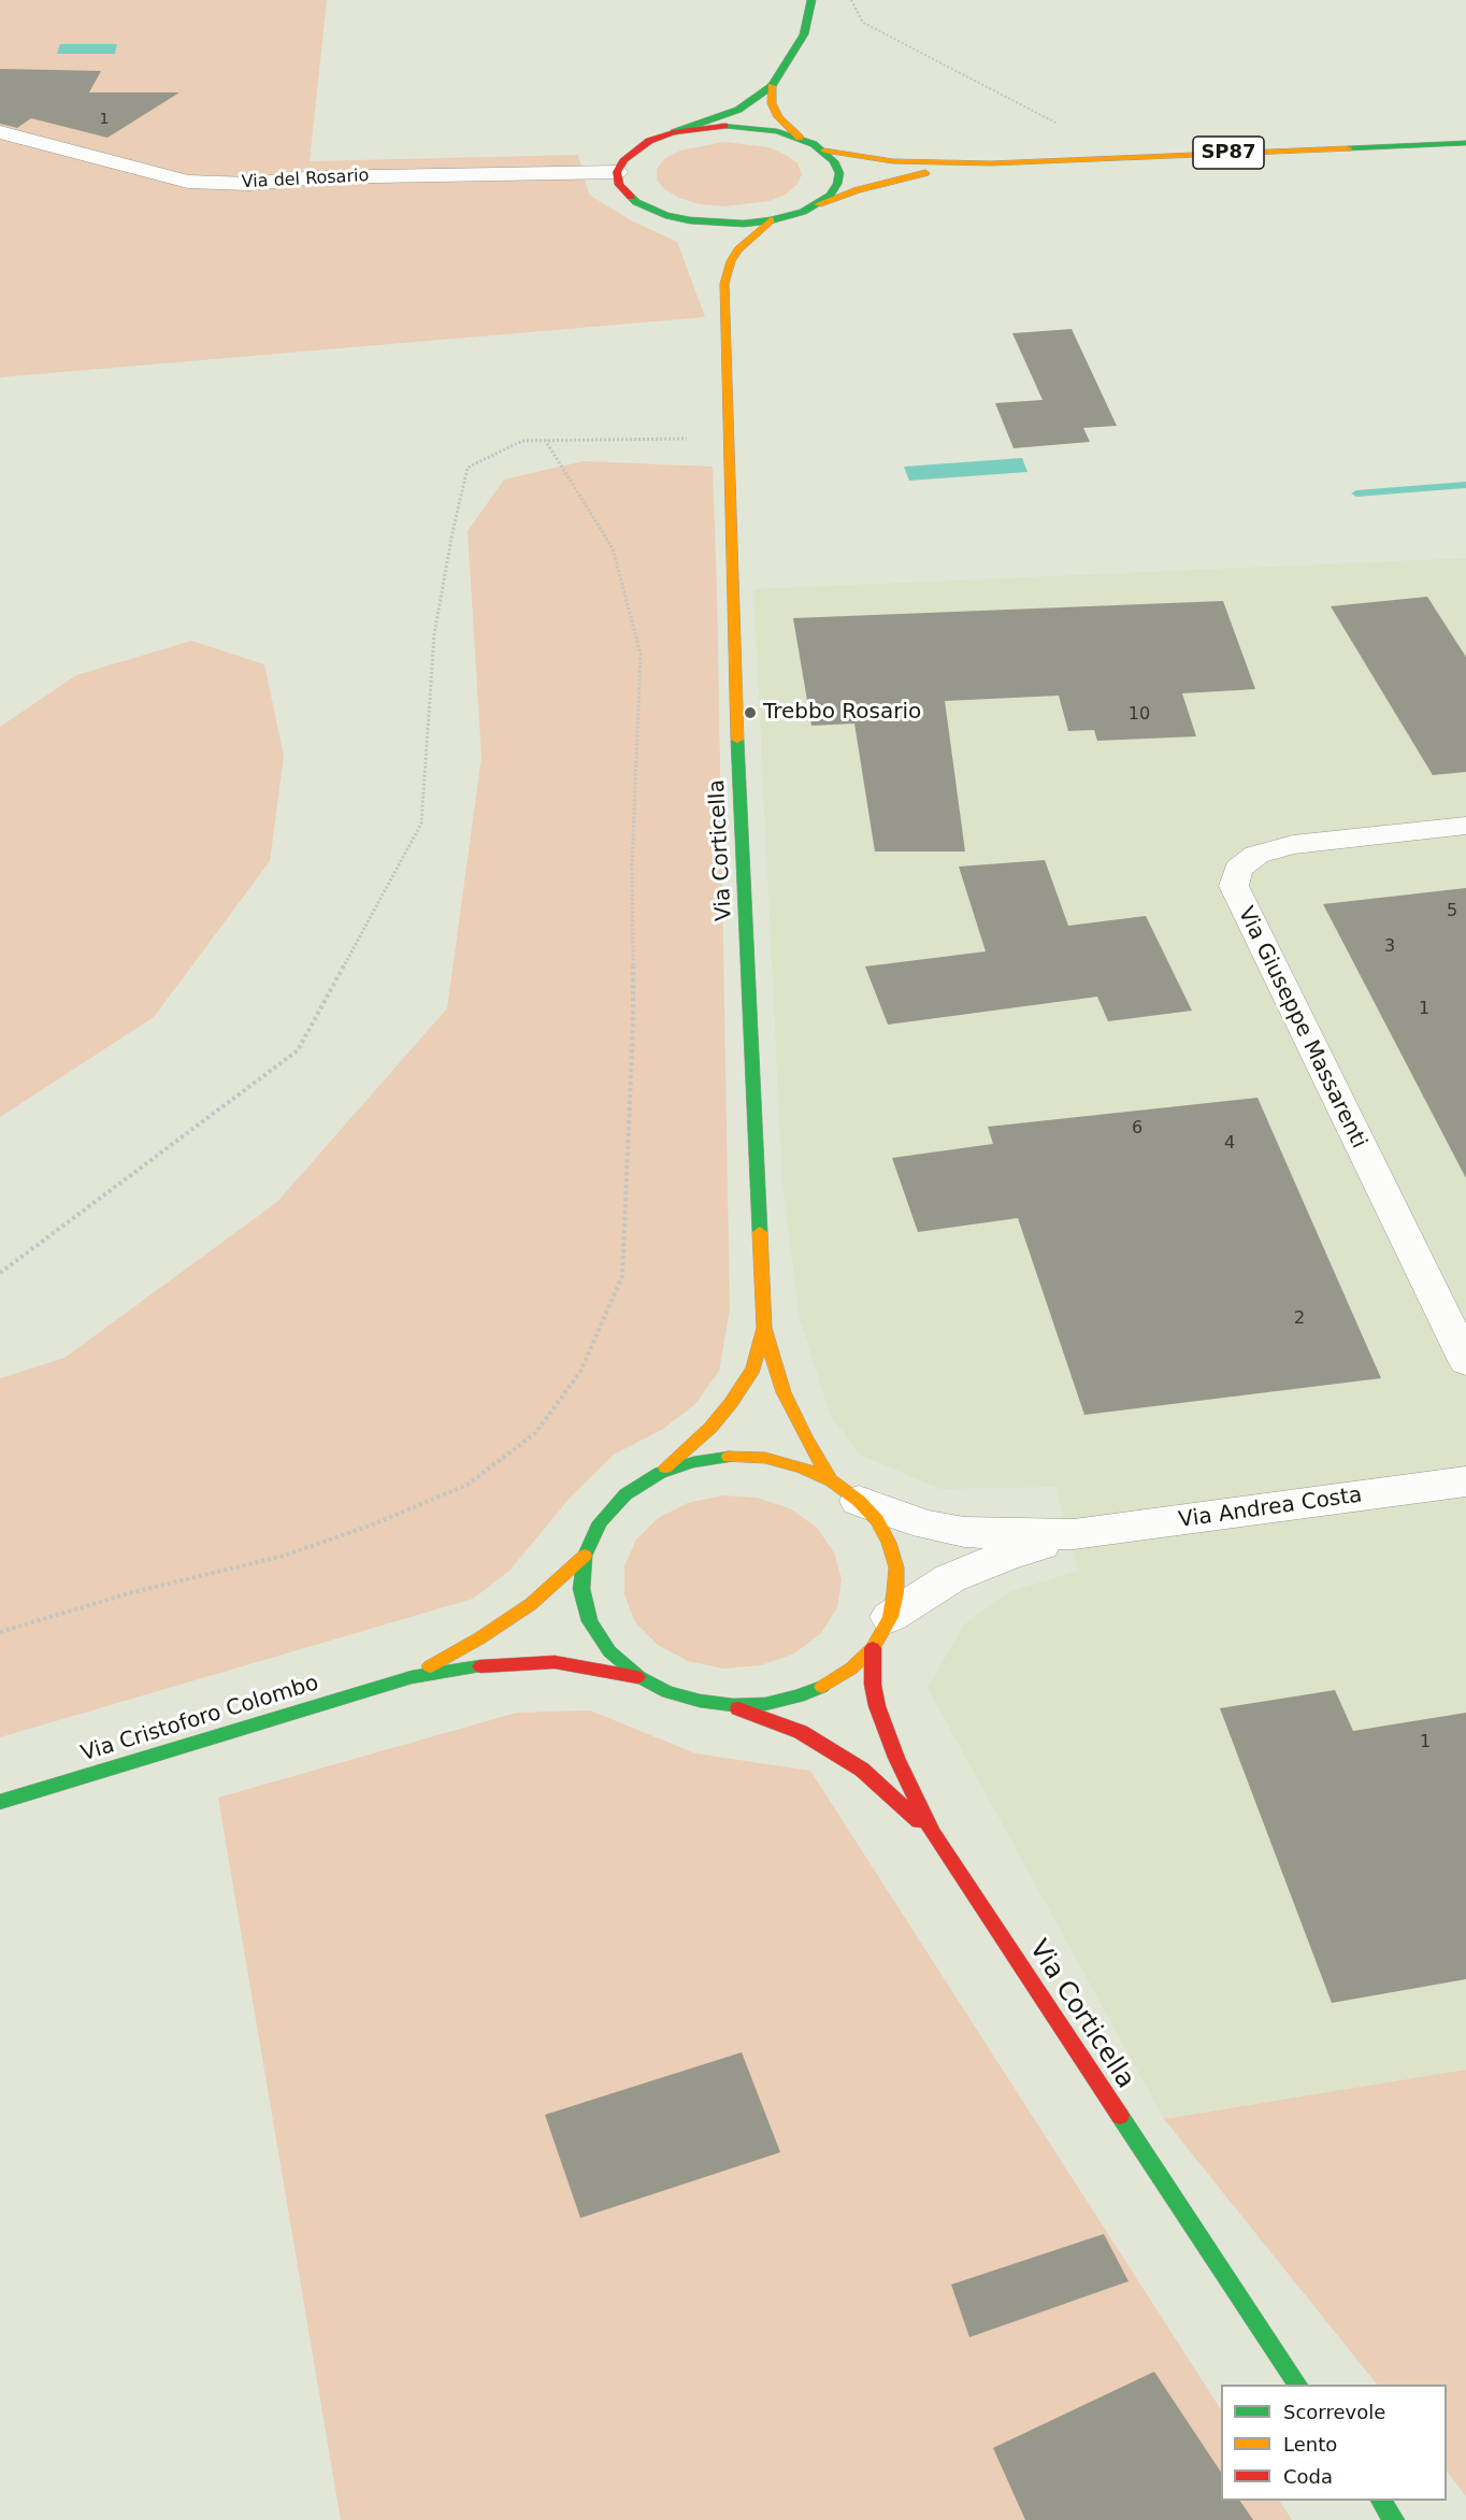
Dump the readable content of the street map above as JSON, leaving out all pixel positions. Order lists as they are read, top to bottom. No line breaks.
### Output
{"streets":{"main road":["SP87","Via Corticella","Via Cristoforo Colombo"],"street":["Via del Rosario","Via Giuseppe Massarenti","Via Andrea Costa"]},"crossings":[["Via Corticella","Via Andrea Costa"]],"places":["Trebbo Rosario"],"house_numbers":["1","10","5","3","1","6","4","2","1"],"legend":["Scorrevole","Lento","Coda"]}
